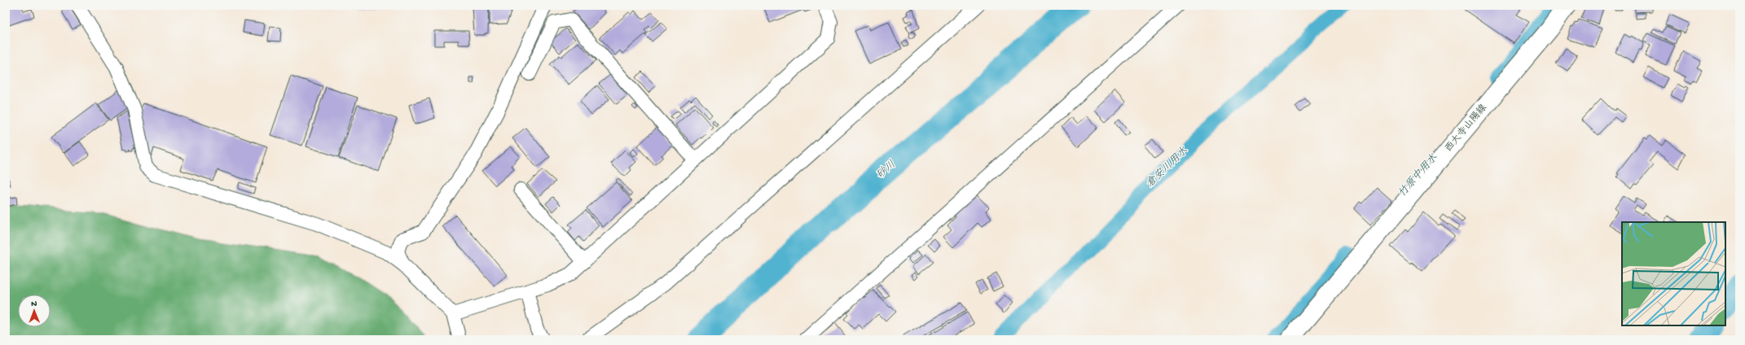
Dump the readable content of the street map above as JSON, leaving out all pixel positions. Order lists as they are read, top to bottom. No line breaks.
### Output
{"streets":{"main road":["西大寺山陽線"]},"water":["倉安川用水","砂川","竹原中用水"],"north":"top"}
